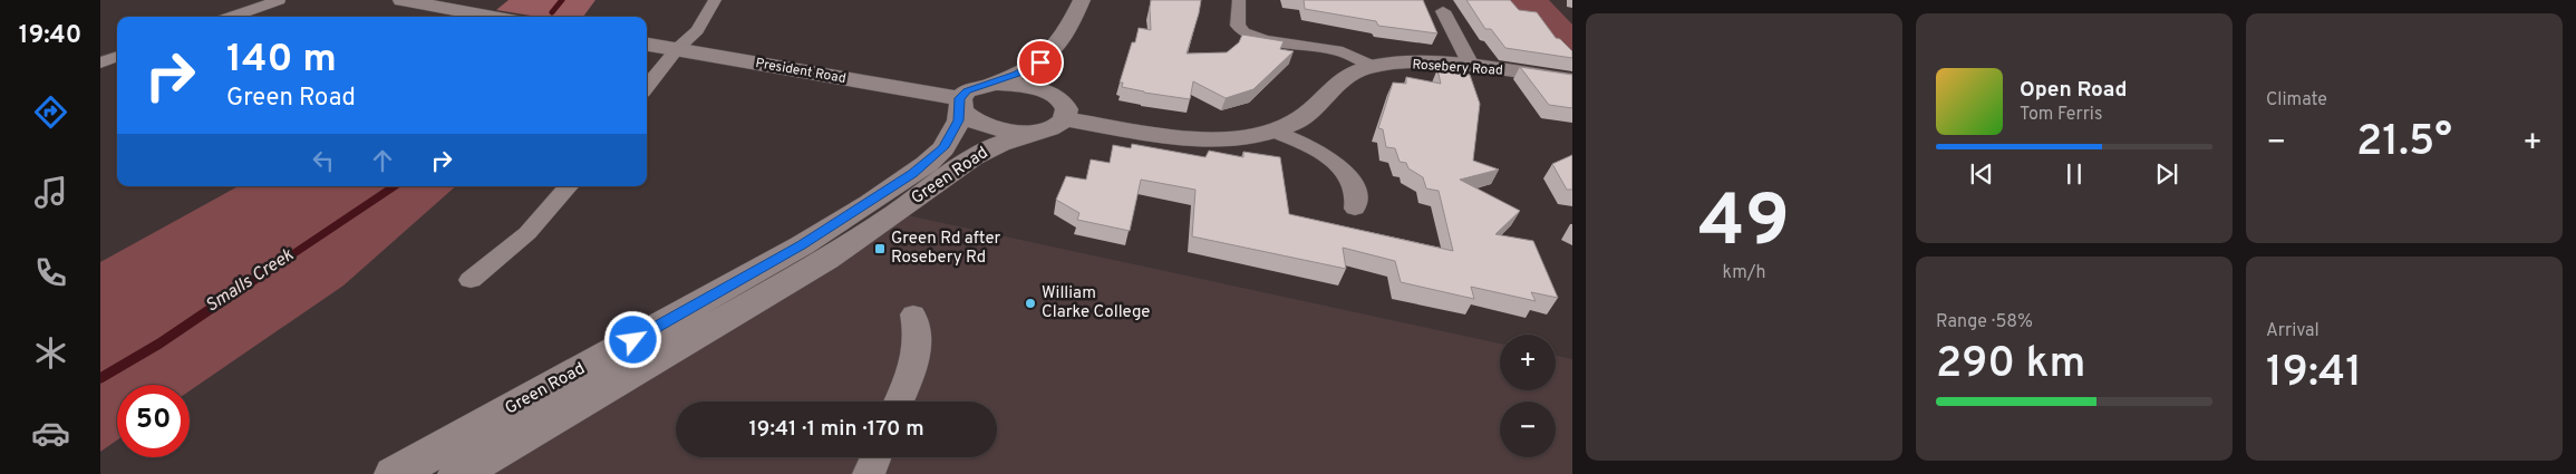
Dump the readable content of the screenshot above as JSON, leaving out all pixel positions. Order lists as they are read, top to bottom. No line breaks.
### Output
{"streets":{"main road":["Rosebery Road","President Road","Green Road"]},"crossings":[["Rosebery Road","Green Road"],["President Road","Green Road"]],"water":["Smalls Creek"],"places":{"transit":["Green Rd after Rosebery Rd"],"other":["William Clarke College"]},"page":{"tabs":"19:40","tile":[["49","km/h"],"Climate",["Range · 58%","290 km"],["Arrival","19:41"]],"turn":["140 m","Green Road"],"song":["Open Road","Tom Ferris"],"heat":["−","21.5°","+"],"map_buttons":["+","−"],"limit":"50","trip":"19:41 · 1 min · 170 m"}}
